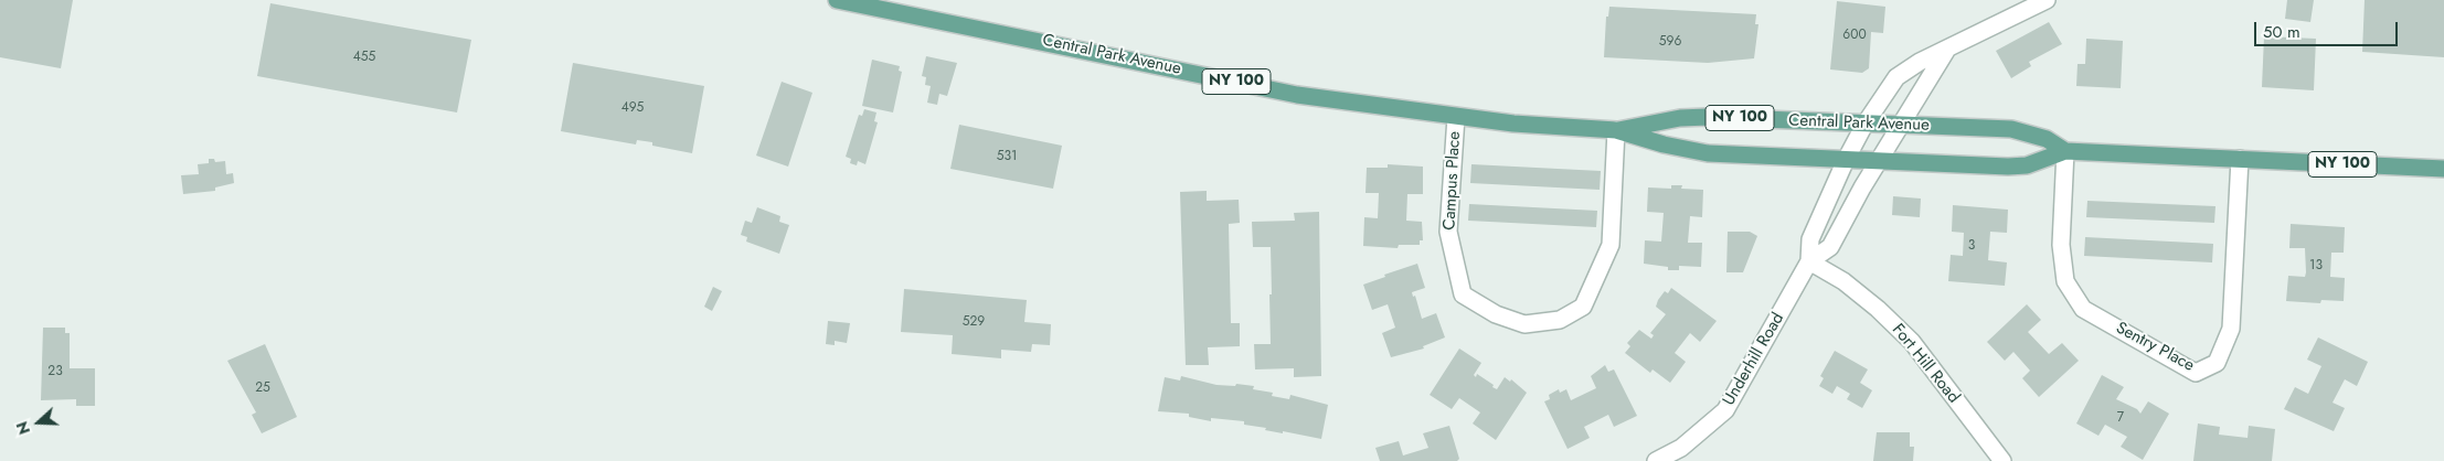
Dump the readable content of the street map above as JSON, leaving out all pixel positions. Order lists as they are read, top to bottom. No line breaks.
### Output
{"streets":{"main road":["Central Park Avenue","NY 100"],"street":["Campus Place","Sentry Place","Underhill Road","Fort Hill Road"]},"crossings":[["Central Park Avenue","Campus Place"],["Central Park Avenue","Sentry Place"],["Central Park Avenue","Underhill Road"],["Underhill Road","Fort Hill Road"]],"house_numbers":["600","596","455","495","531","3","13","529","23","25","7"],"scale_bar":"50 m","north":"left"}
